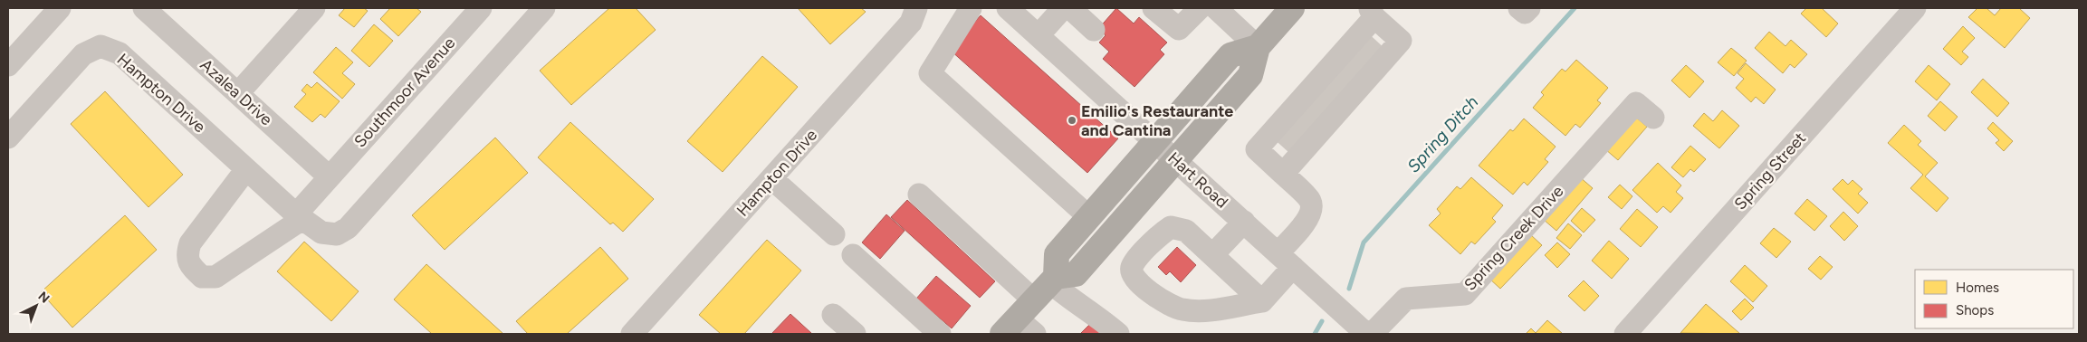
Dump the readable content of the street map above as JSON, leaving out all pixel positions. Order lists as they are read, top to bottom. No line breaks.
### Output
{"streets":{"street":["Azalea Drive","Southmoor Avenue","Hampton Drive","Spring Street","Hart Road","Spring Creek Drive"]},"crossings":[["Azalea Drive","Southmoor Avenue"]],"water":["Spring Ditch"],"places":["Emilio's Restaurante and Cantina"],"legend":["Homes","Shops"],"north":"top right"}
